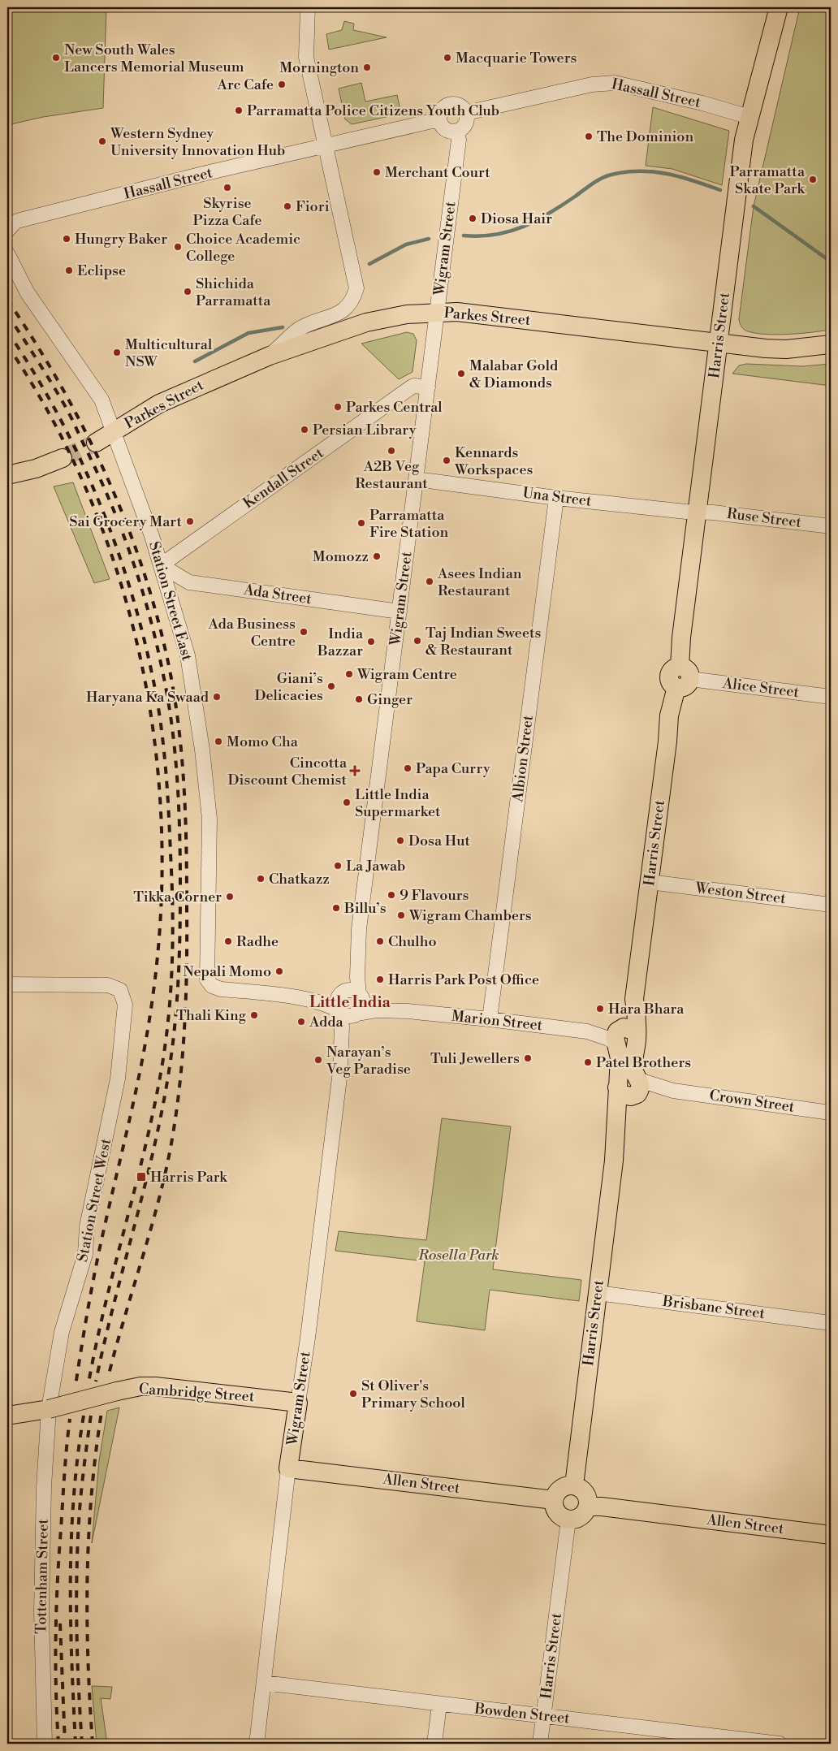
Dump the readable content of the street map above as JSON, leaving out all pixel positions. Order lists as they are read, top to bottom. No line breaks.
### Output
{"streets":{"main road":["Wigram Street","Parkes Street","Harris Street","Cambridge Street","Allen Street"],"street":["Hassall Street","Kendall Street","Una Street","Ruse Street","Ada Street","Station Street East","Alice Street","Albion Street","Weston Street","Marion Street","Crown Street","Station Street West","Brisbane Street","Tottenham Street","Bowden Street"]},"crossings":[["Hassall Street","Wigram Street"],["Hassall Street","Harris Street"],["Wigram Street","Parkes Street"],["Wigram Street","Kendall Street"],["Wigram Street","Una Street"],["Wigram Street","Ada Street"],["Wigram Street","Station Street East"],["Wigram Street","Marion Street"],["Wigram Street","Cambridge Street"],["Wigram Street","Allen Street"],["Wigram Street","Bowden Street"],["Parkes Street","Harris Street"],["Parkes Street","Station Street East"],["Harris Street","Una Street"],["Harris Street","Ruse Street"],["Harris Street","Alice Street"],["Harris Street","Weston Street"],["Harris Street","Marion Street"],["Harris Street","Crown Street"],["Harris Street","Brisbane Street"],["Harris Street","Allen Street"],["Harris Street","Bowden Street"],["Kendall Street","Ada Street"],["Kendall Street","Station Street East"],["Una Street","Ruse Street"],["Una Street","Albion Street"],["Ada Street","Station Street East"],["Station Street East","Marion Street"],["Albion Street","Marion Street"],["Station Street West","Cambridge Street"],["Station Street West","Tottenham Street"],["Cambridge Street","Tottenham Street"]],"districts":["Little India"],"parks":["Rosella Park"],"places":{"other":["New South Wales Lancers Memorial Museum","Macquarie Towers","Mornington","Arc Cafe","Parramatta Police Citizens Youth Club","The Dominion","Western Sydney University Innovation Hub","Merchant Court","Parramatta Skate Park","Skyrise Pizza Cafe","Fiori","Diosa Hair","Hungry Baker","Choice Academic College","Eclipse","Shichida Parramatta","Multicultural NSW","Malabar Gold & Diamonds","Parkes Central","Persian Library","A2B Veg Restaurant","Kennards Workspaces","Sai Grocery Mart","Parramatta Fire Station","Momozz","Asees Indian Restaurant","Ada Business Centre","Taj Indian Sweets & Restaurant","India Bazzar","Wigram Centre","Giani’s Delicacies","Haryana Ka Swaad","Ginger","Momo Cha","Papa Curry","Little India Supermarket","Dosa Hut","La Jawab","Chatkazz","9 Flavours","Tikka Corner","Billu’s","Wigram Chambers","Radhe","Chulho","Nepali Momo","Harris Park Post Office","Hara Bhara","Thali King","Adda","Tuli Jewellers","Narayan’s Veg Paradise","Patel Brothers","St Oliver's Primary School"],"health":["Cincotta Discount Chemist"],"transit":["Harris Park"]}}
